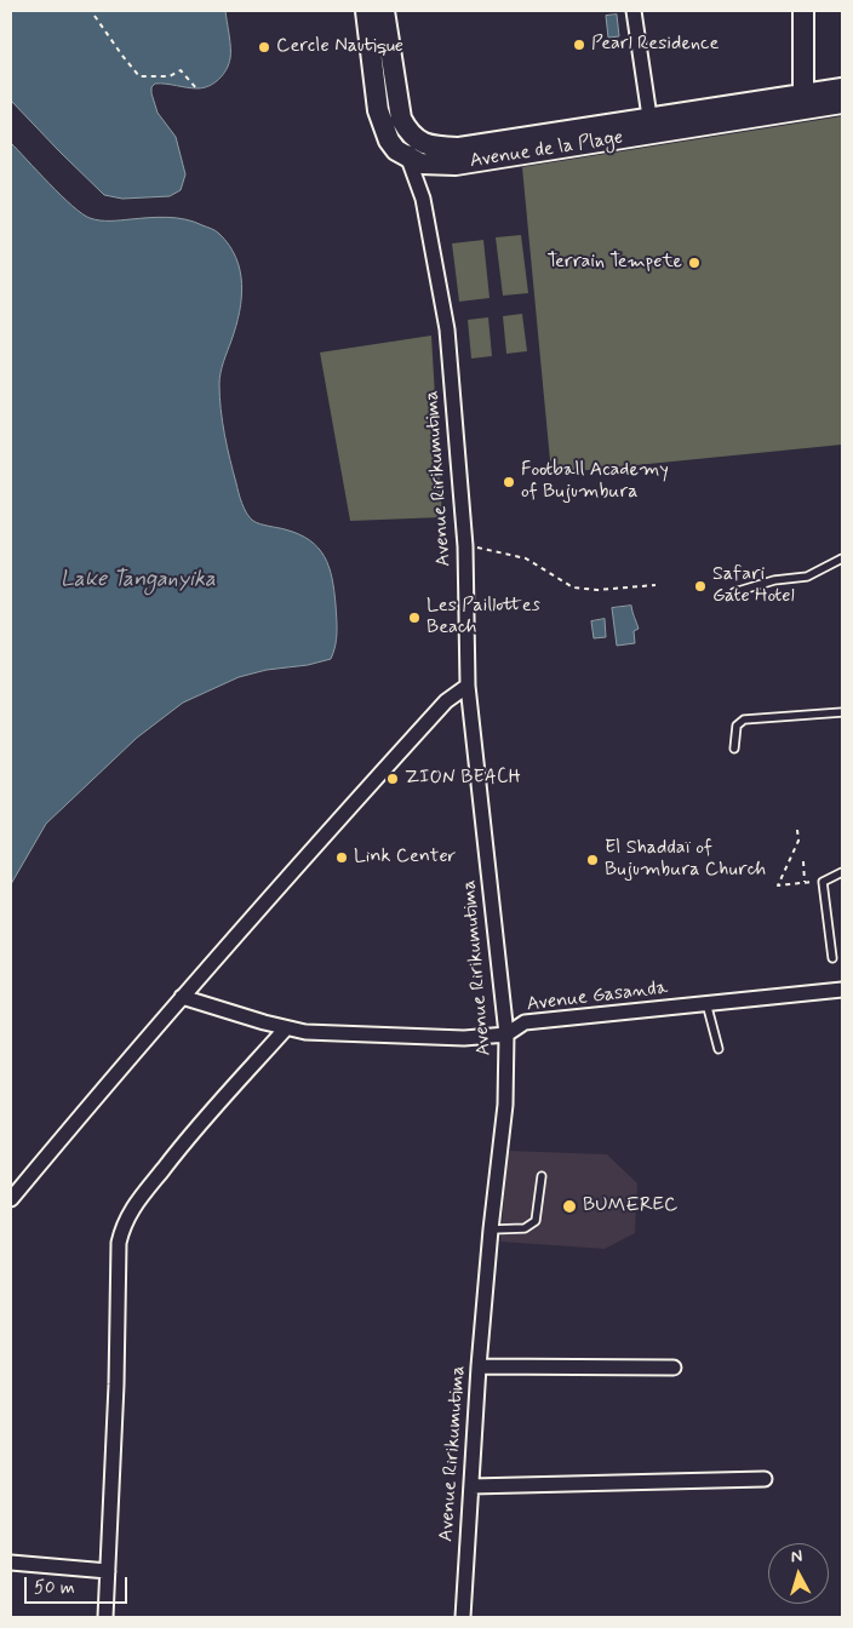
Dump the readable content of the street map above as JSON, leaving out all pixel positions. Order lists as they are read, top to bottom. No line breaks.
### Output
{"streets":{"main road":["Avenue de la Plage"],"street":["Avenue Ririkumutima","Avenue Gasanda"]},"crossings":[["Avenue de la Plage","Avenue Ririkumutima"],["Avenue Ririkumutima","Avenue Gasanda"]],"water":["Lake Tanganyika"],"places":["Pearl Residence","Cercle Nautique","Terrain Tempete","Football Academy of Bujumbura","Safari Gate Hotel","Les Paillottes Beach","ZION BEACH","Link Center","El Shaddaï of Bujumbura Church","BUMEREC"],"scale_bar":"50 m","north":"top"}
